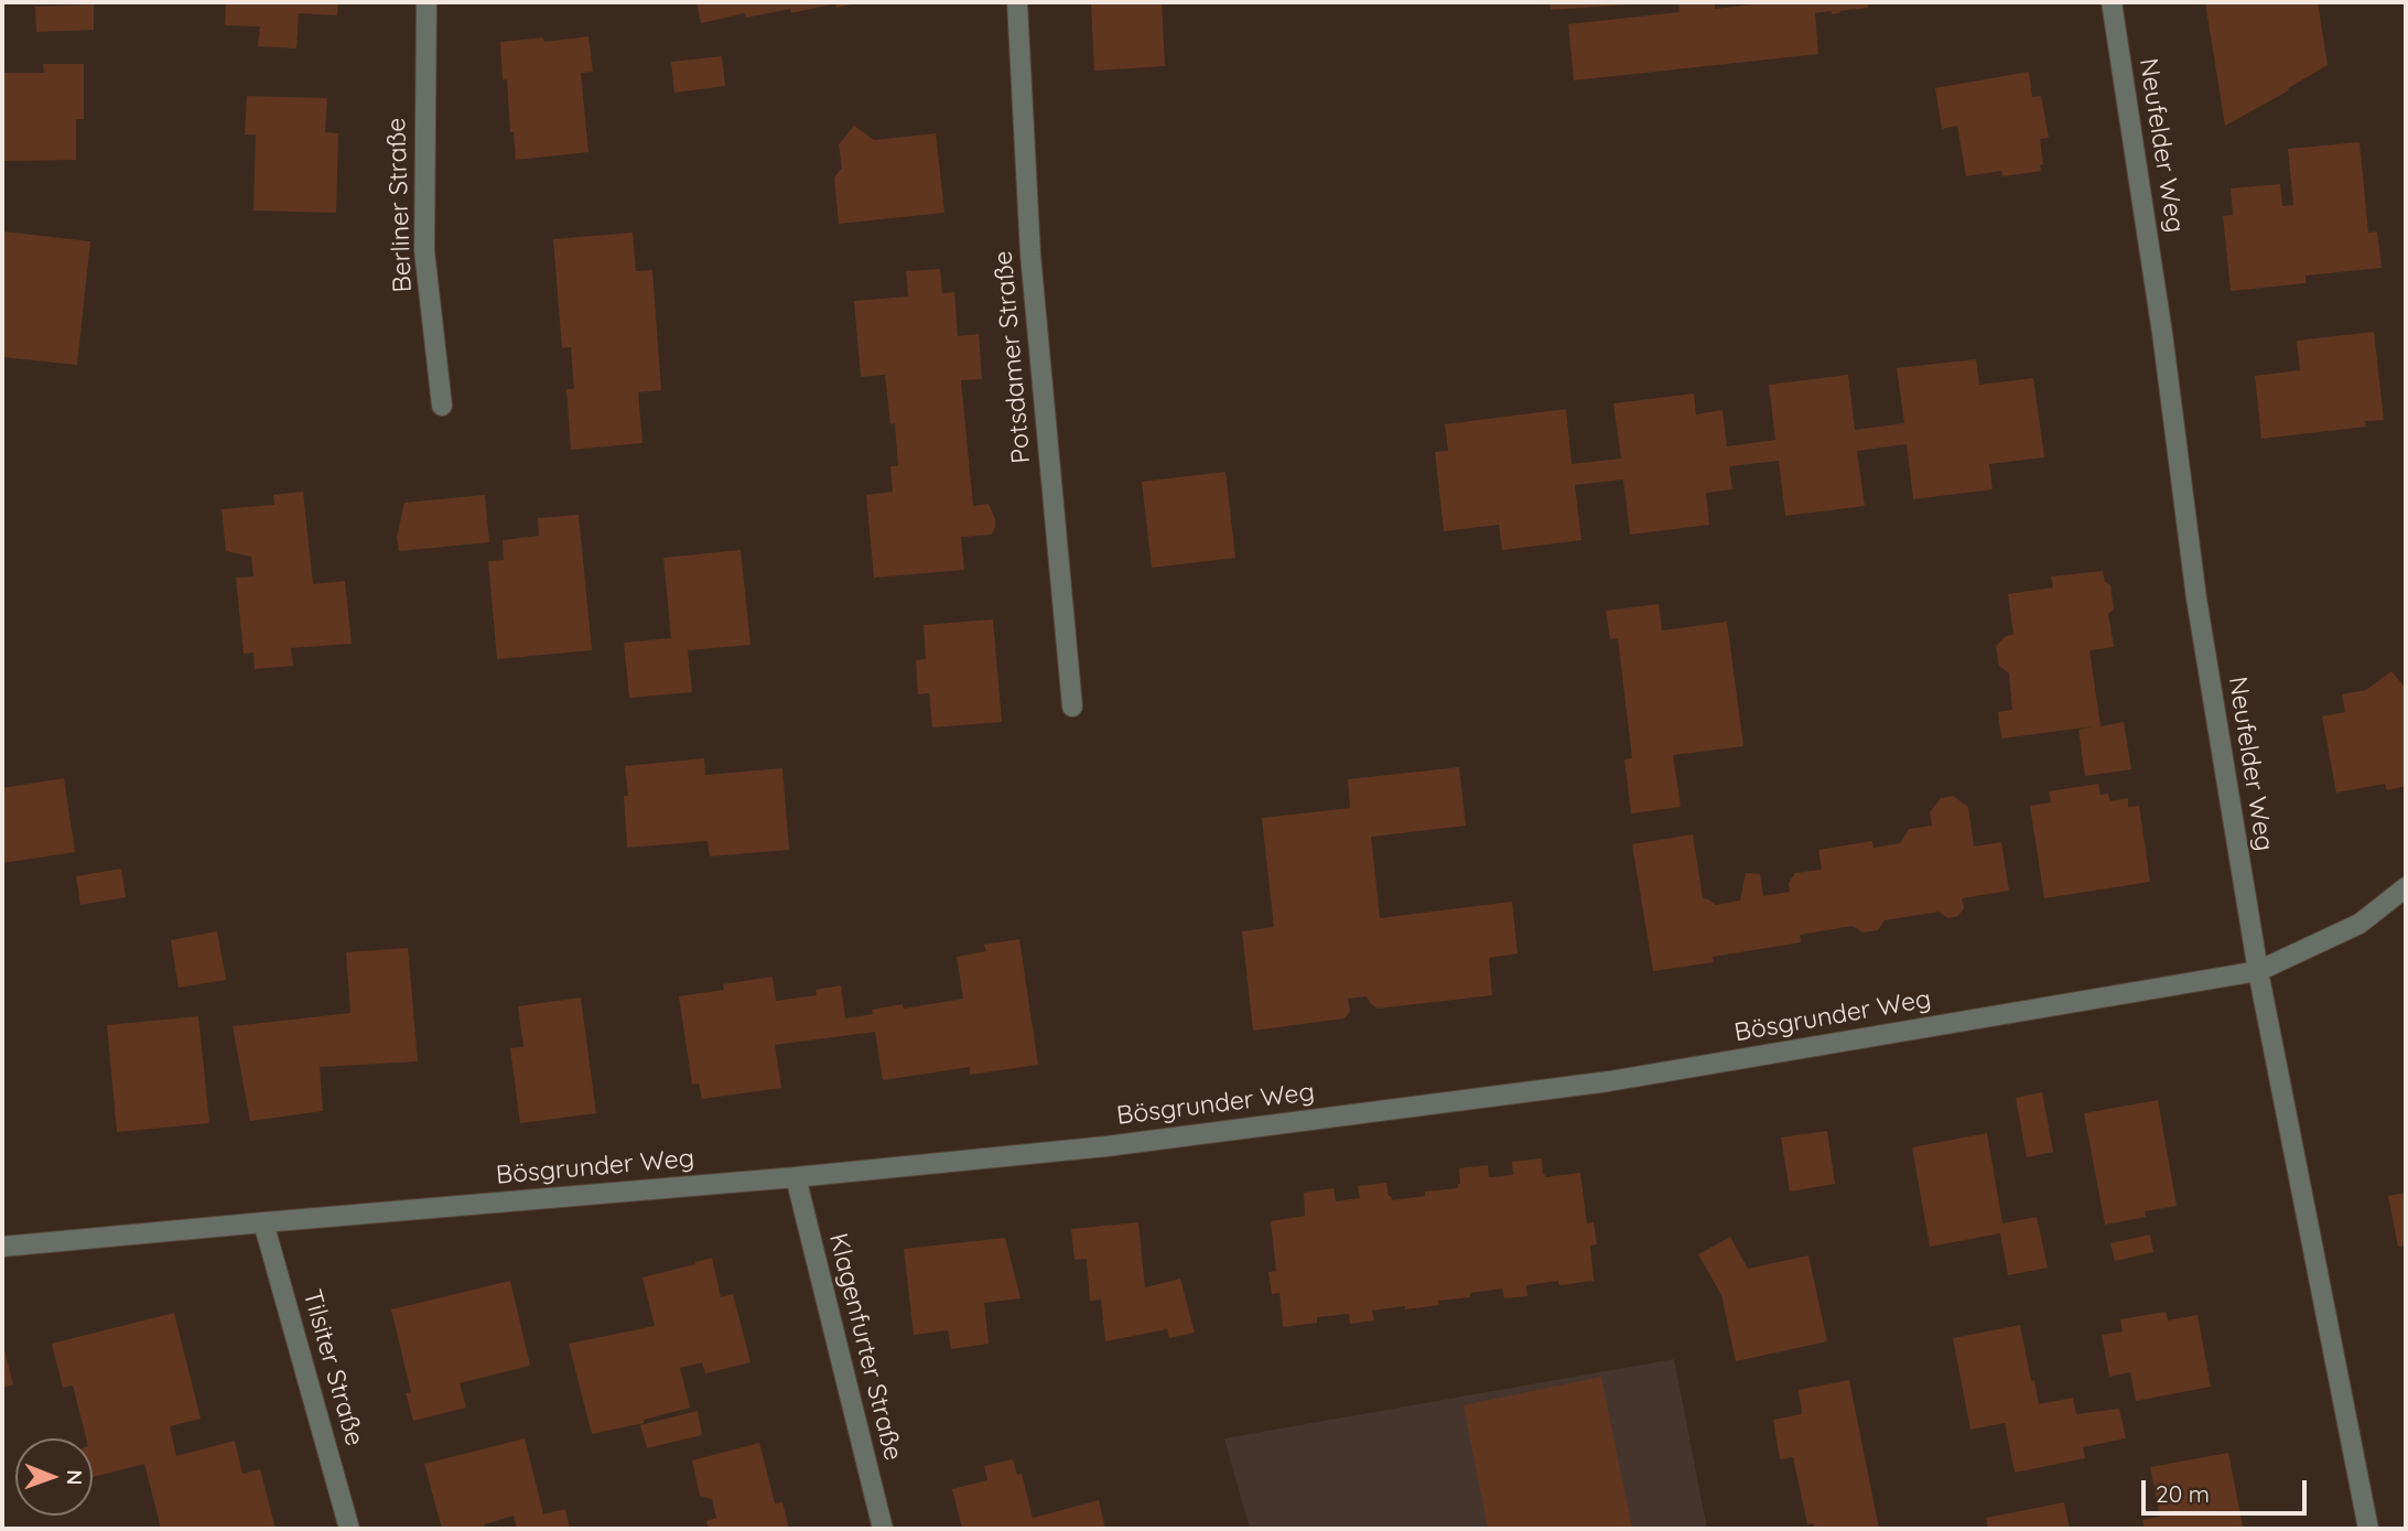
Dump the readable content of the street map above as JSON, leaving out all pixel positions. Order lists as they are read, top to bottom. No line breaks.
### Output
{"streets":{"street":["Neufelder Weg","Berliner Straße","Potsdamer Straße","Bösgrunder Weg","Klagenfurter Straße","Tilsiter Straße"]},"crossings":[["Neufelder Weg","Bösgrunder Weg"],["Bösgrunder Weg","Klagenfurter Straße"],["Bösgrunder Weg","Tilsiter Straße"]],"scale_bar":"20 m","north":"right"}
